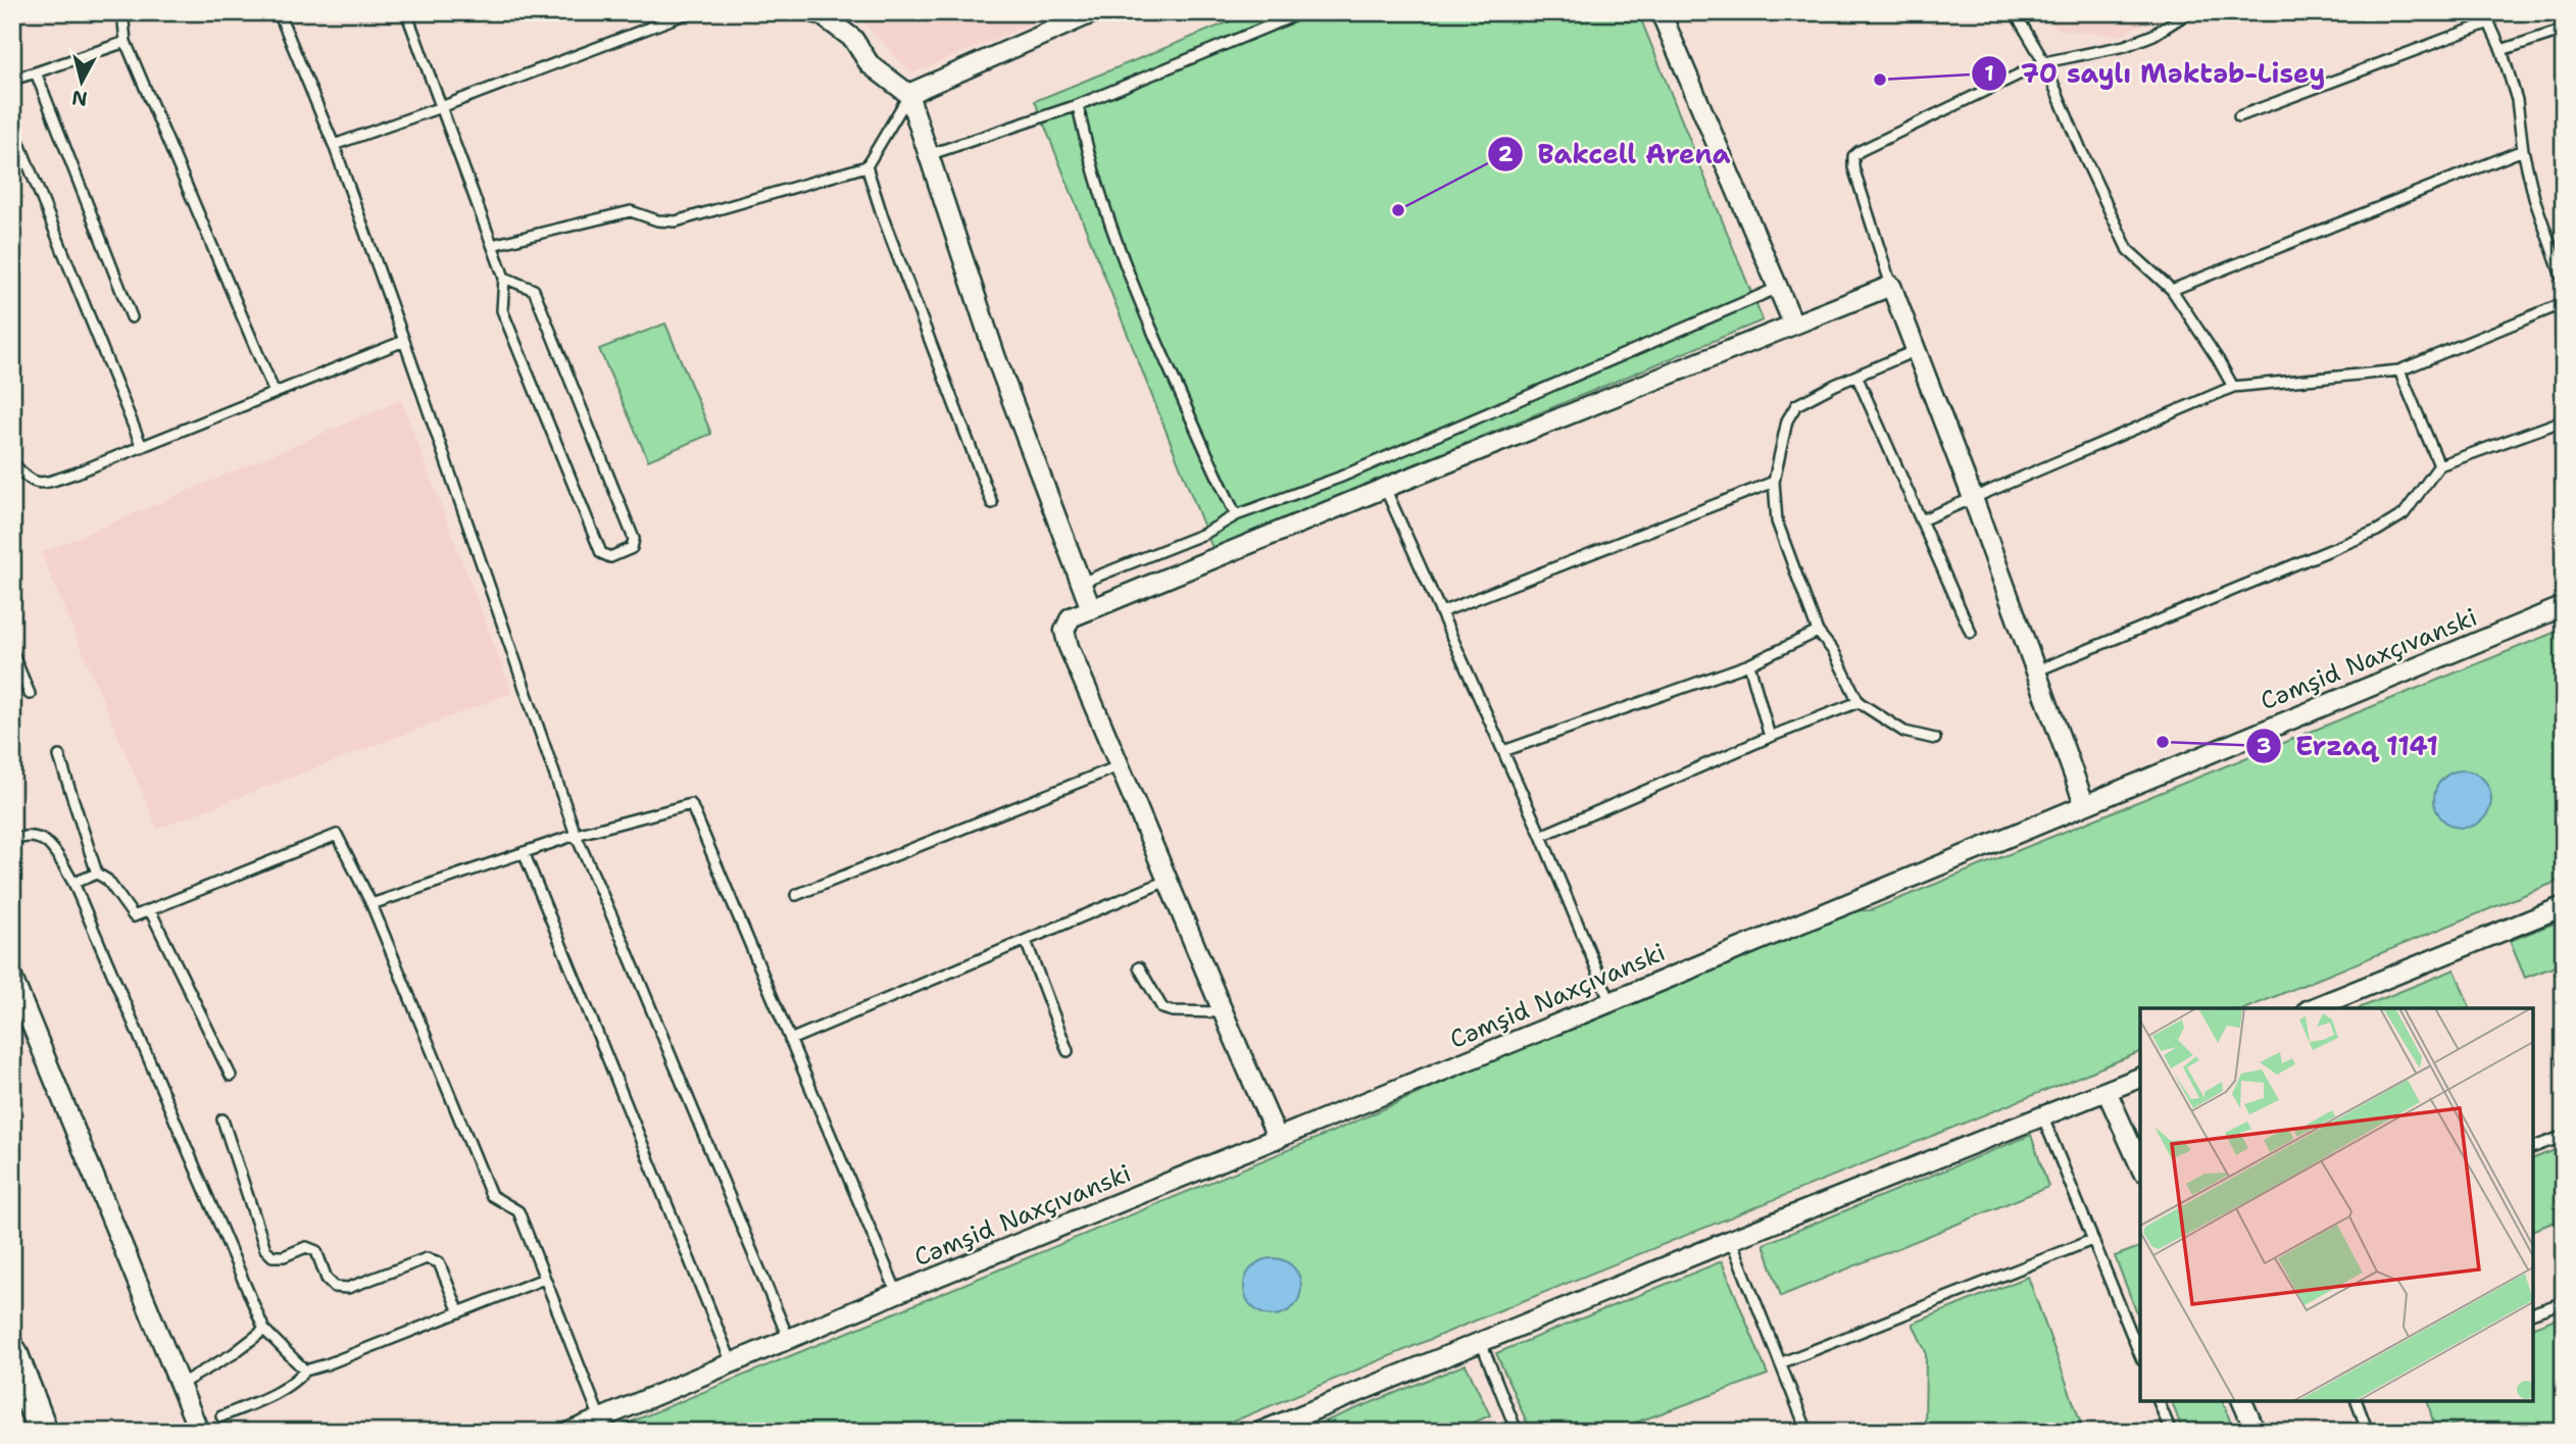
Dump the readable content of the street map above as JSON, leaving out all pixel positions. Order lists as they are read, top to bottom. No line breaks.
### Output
{"streets":{"street":["Cəmşid Naxçıvanski"]},"places":["70 saylı Məktəb-Lisey","Bakcell Arena","Erzaq 1141"],"north":"bottom"}
